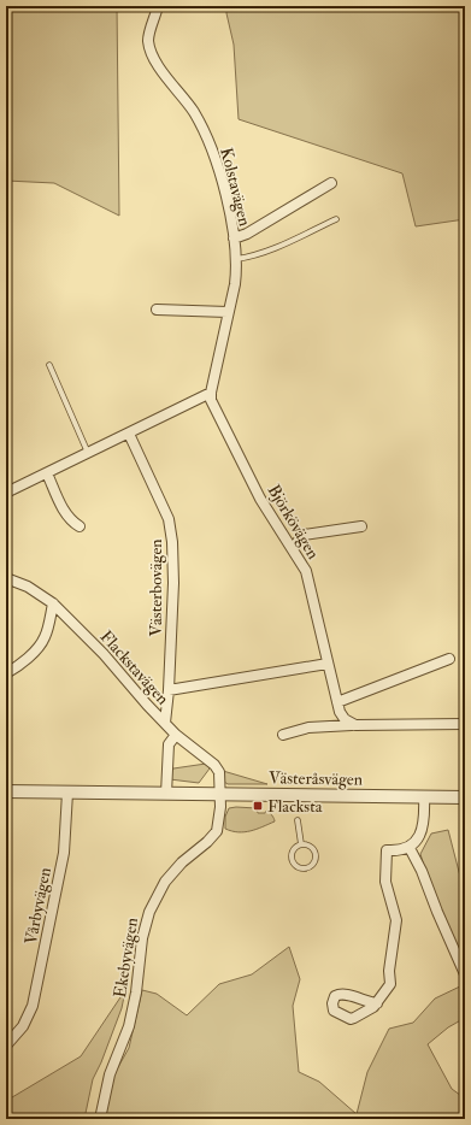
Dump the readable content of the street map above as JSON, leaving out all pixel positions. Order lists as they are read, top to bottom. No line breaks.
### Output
{"streets":{"street":["Kolstavägen","Björkövägen","Västerbovägen","Flackstavägen","Västeråsvägen","Vårbyvägen","Ekebyvägen"]},"crossings":[["Kolstavägen","Björkövägen"],["Västerbovägen","Flackstavägen"],["Flackstavägen","Västeråsvägen"],["Flackstavägen","Ekebyvägen"],["Västeråsvägen","Vårbyvägen"],["Västeråsvägen","Ekebyvägen"]],"places":{"transit":["Flacksta"]}}
